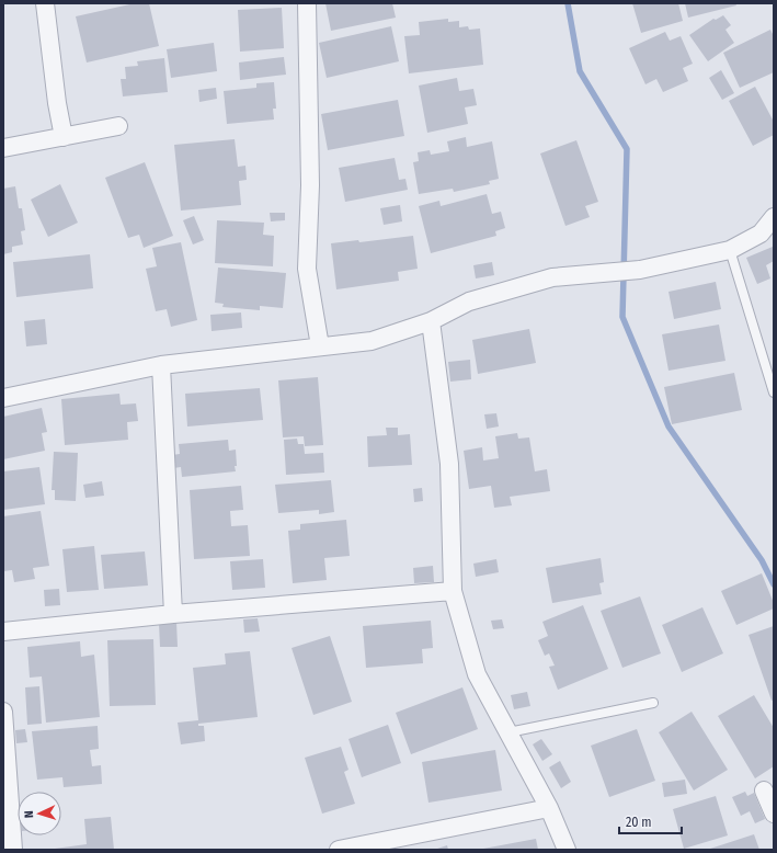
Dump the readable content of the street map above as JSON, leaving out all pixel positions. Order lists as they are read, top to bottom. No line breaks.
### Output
{"scale_bar":"20 m","north":"left"}
